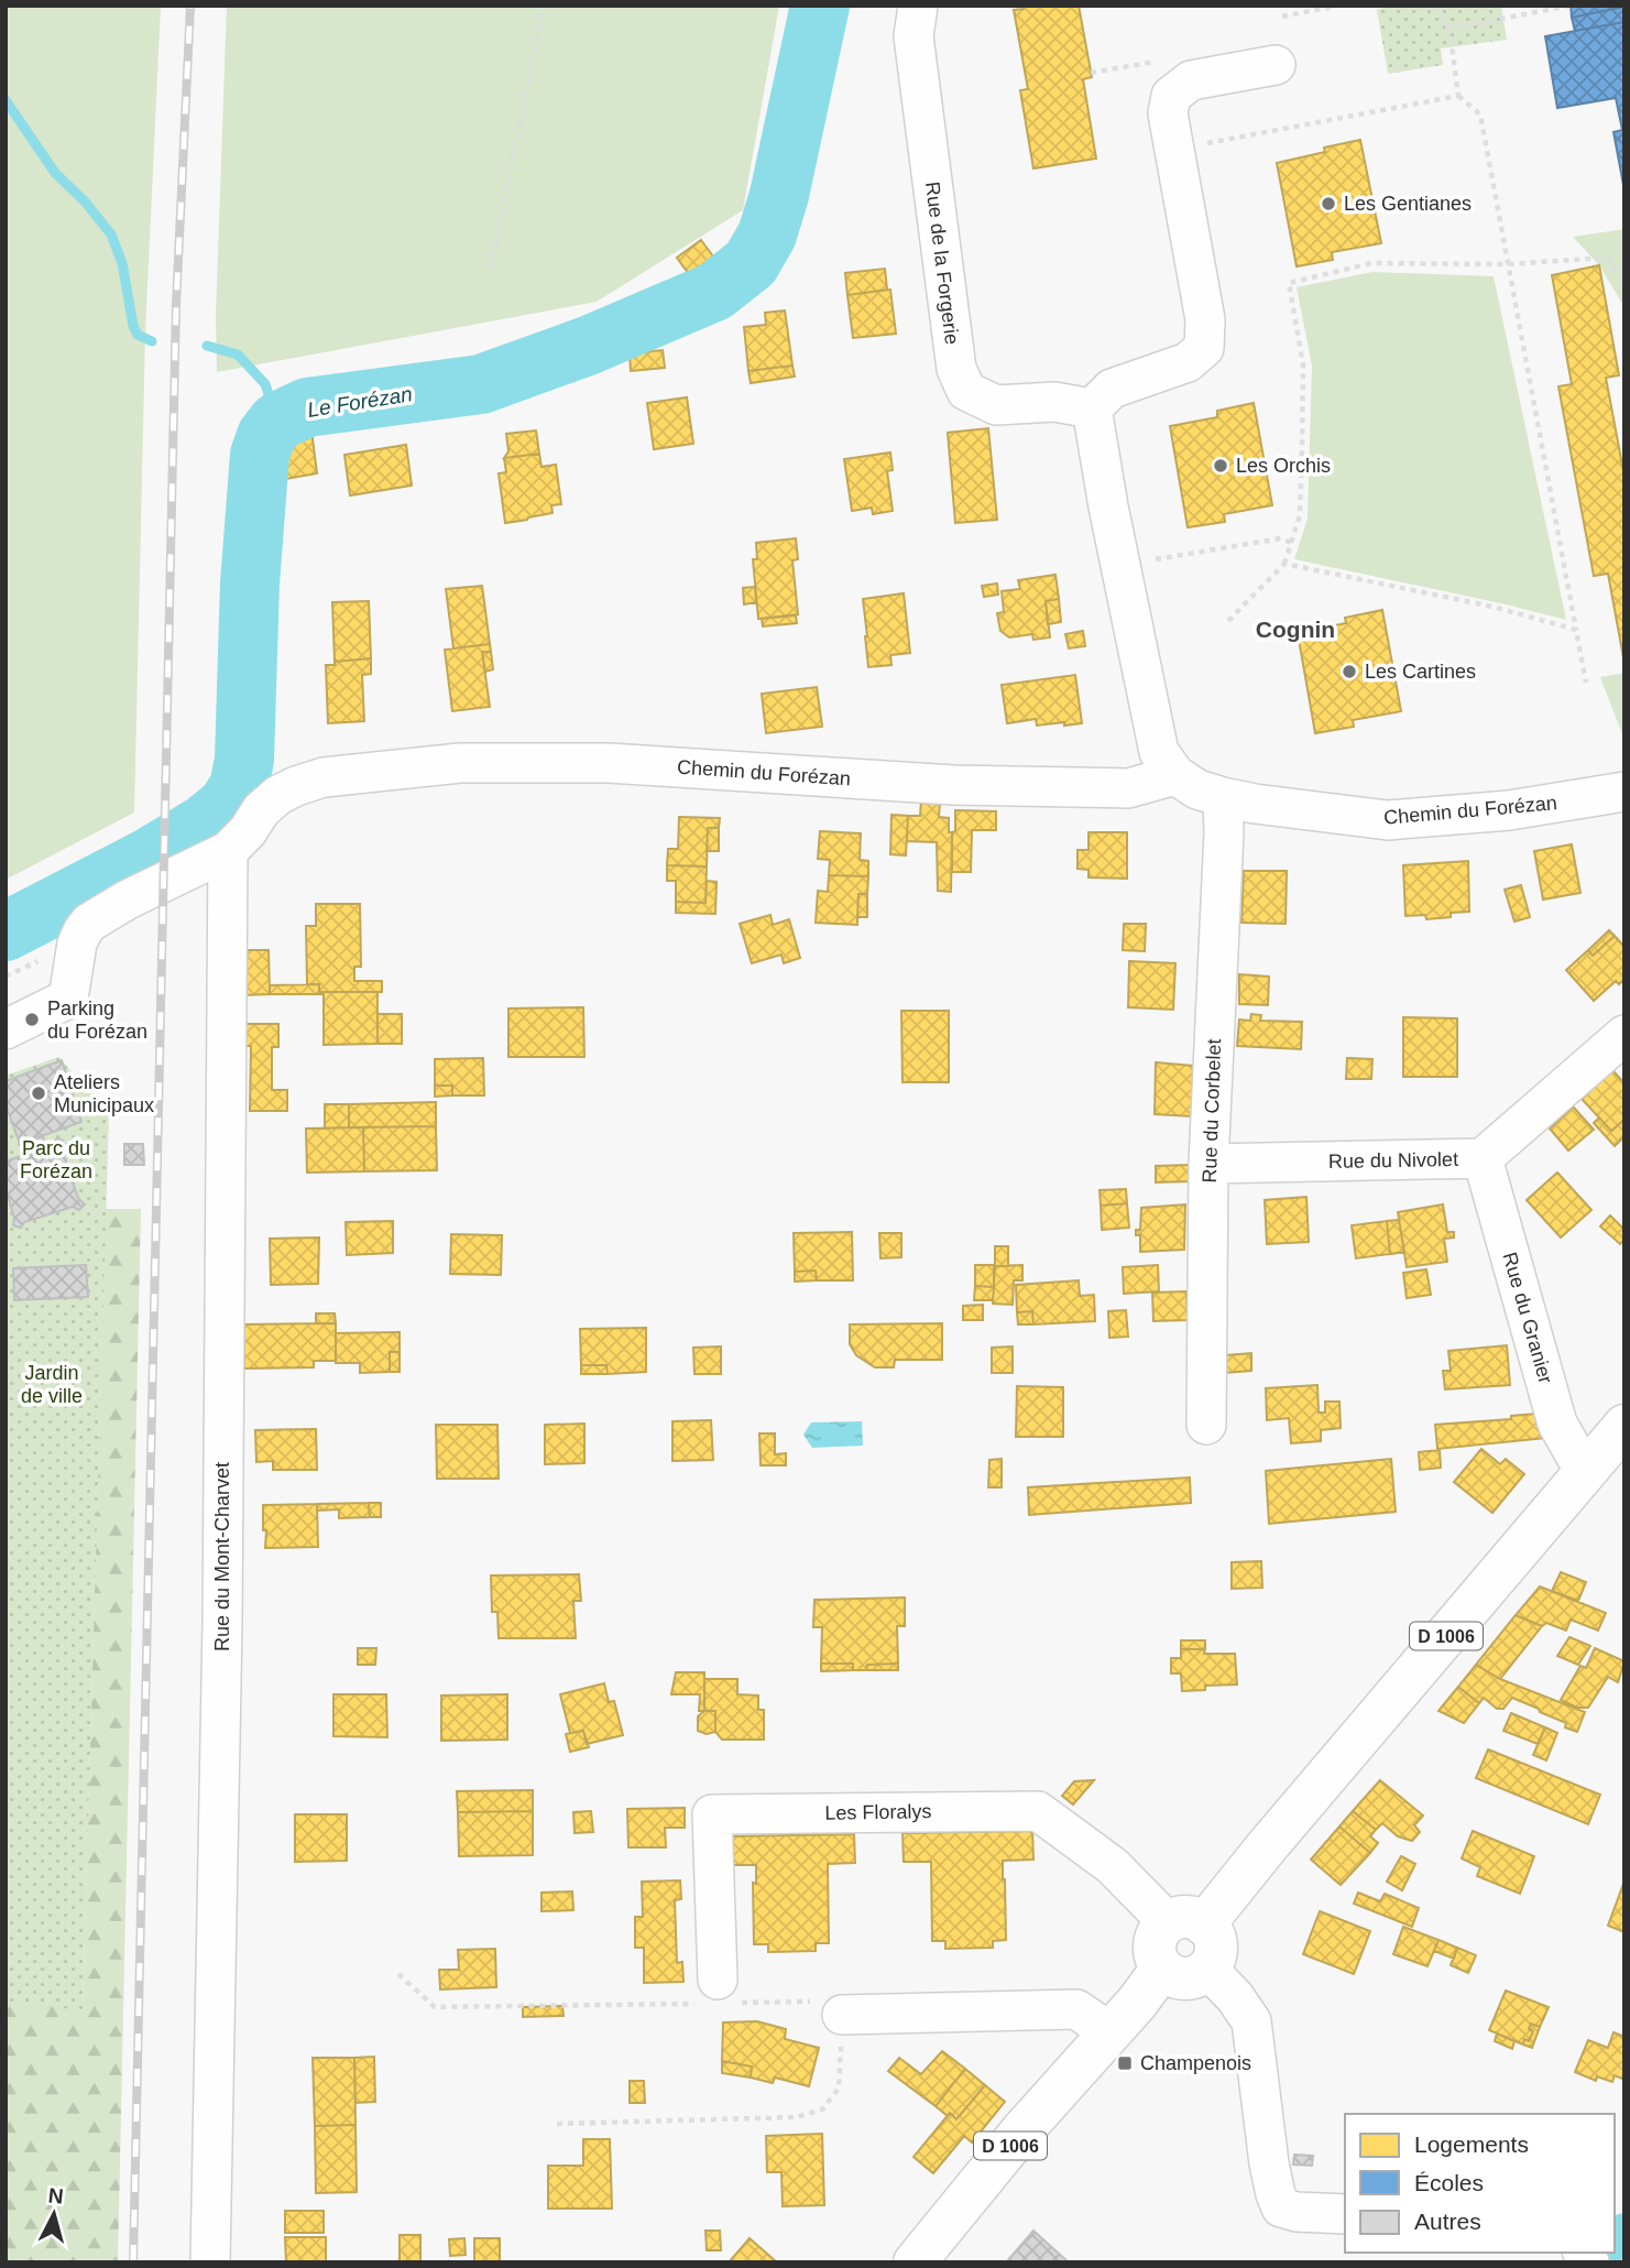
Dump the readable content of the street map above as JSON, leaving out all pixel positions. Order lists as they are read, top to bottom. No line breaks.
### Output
{"streets":{"main road":["D 1006"],"street":["Rue de la Forgerie","Chemin du Forézan","Rue du Corbelet","Rue du Nivolet","Rue du Granier","Rue du Mont-Charvet","Les Floralys"]},"crossings":[["Chemin du Forézan","Rue du Corbelet"],["Chemin du Forézan","Rue du Mont-Charvet"],["Rue du Corbelet","Rue du Nivolet"],["Rue du Nivolet","Rue du Granier"],["Rue du Granier","D 1006"],["D 1006","Les Floralys"]],"districts":["Cognin"],"water":["Le Forézan"],"parks":["Parc du Forézan","Jardin de ville"],"places":{"other":["Les Gentianes","Les Orchis","Les Cartines","Parking du Forézan","Ateliers Municipaux"],"transit":["Champenois"]},"legend":["Logements","Écoles","Autres"],"north":"top"}
